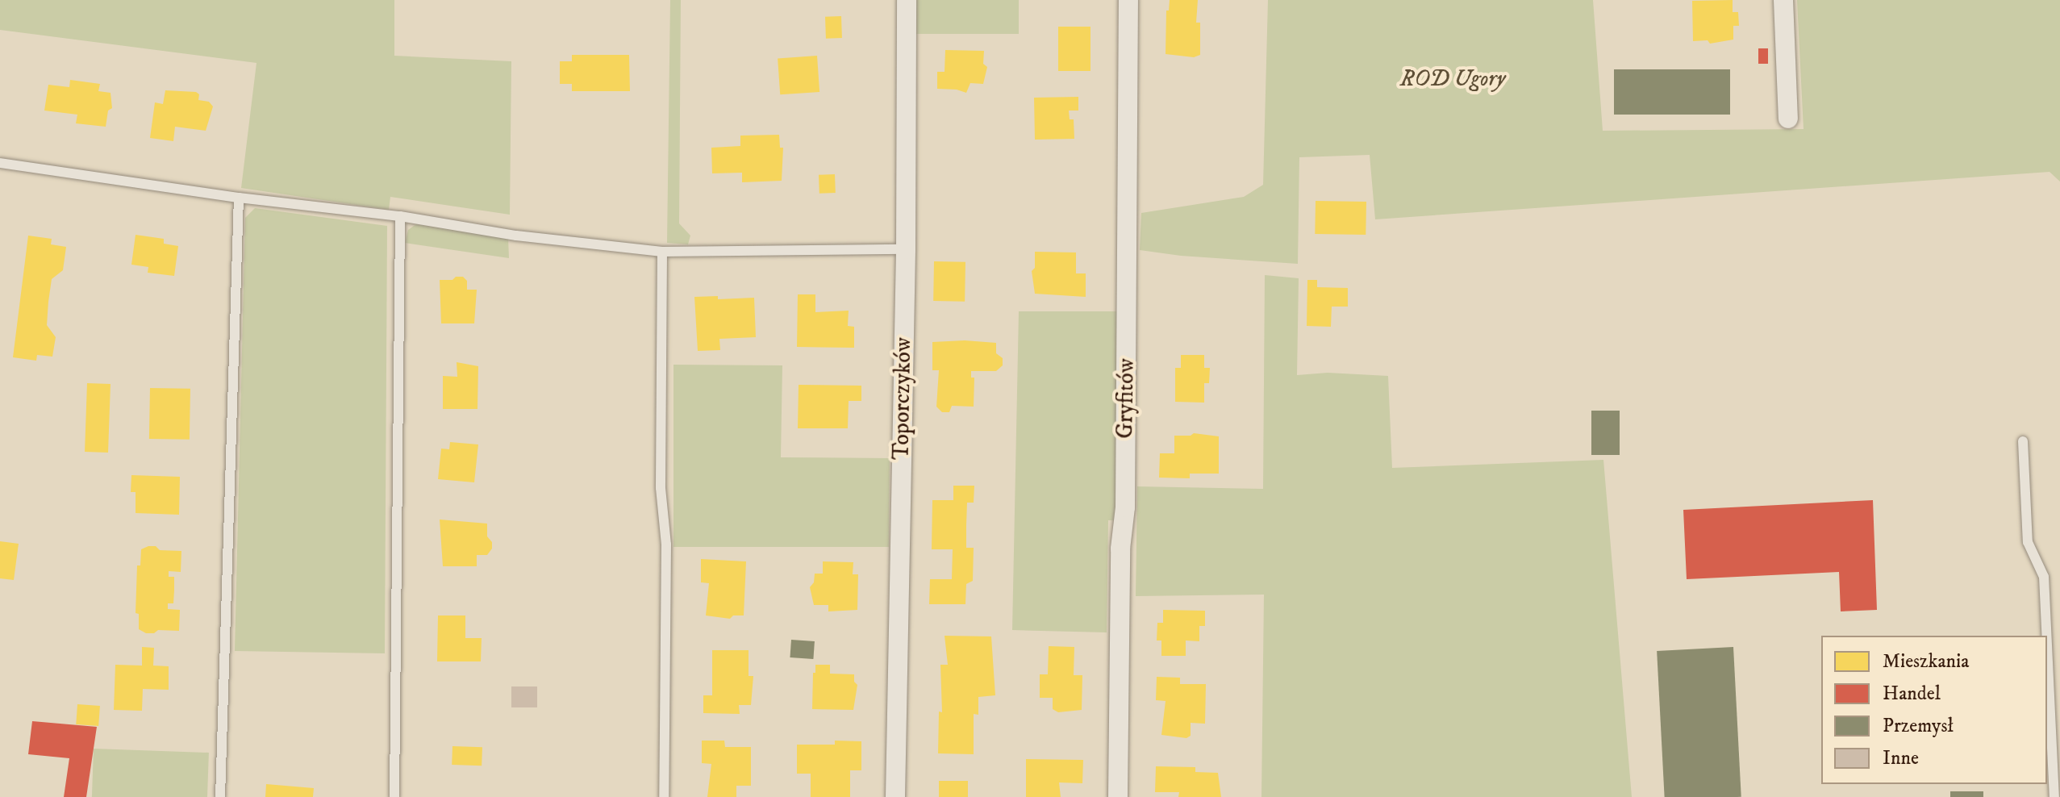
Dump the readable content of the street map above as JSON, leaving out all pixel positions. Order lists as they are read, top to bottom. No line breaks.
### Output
{"streets":{"street":["Toporczyków","Gryfitów"]},"parks":["ROD Ugory"],"legend":["Mieszkania","Handel","Przemysł","Inne"]}
